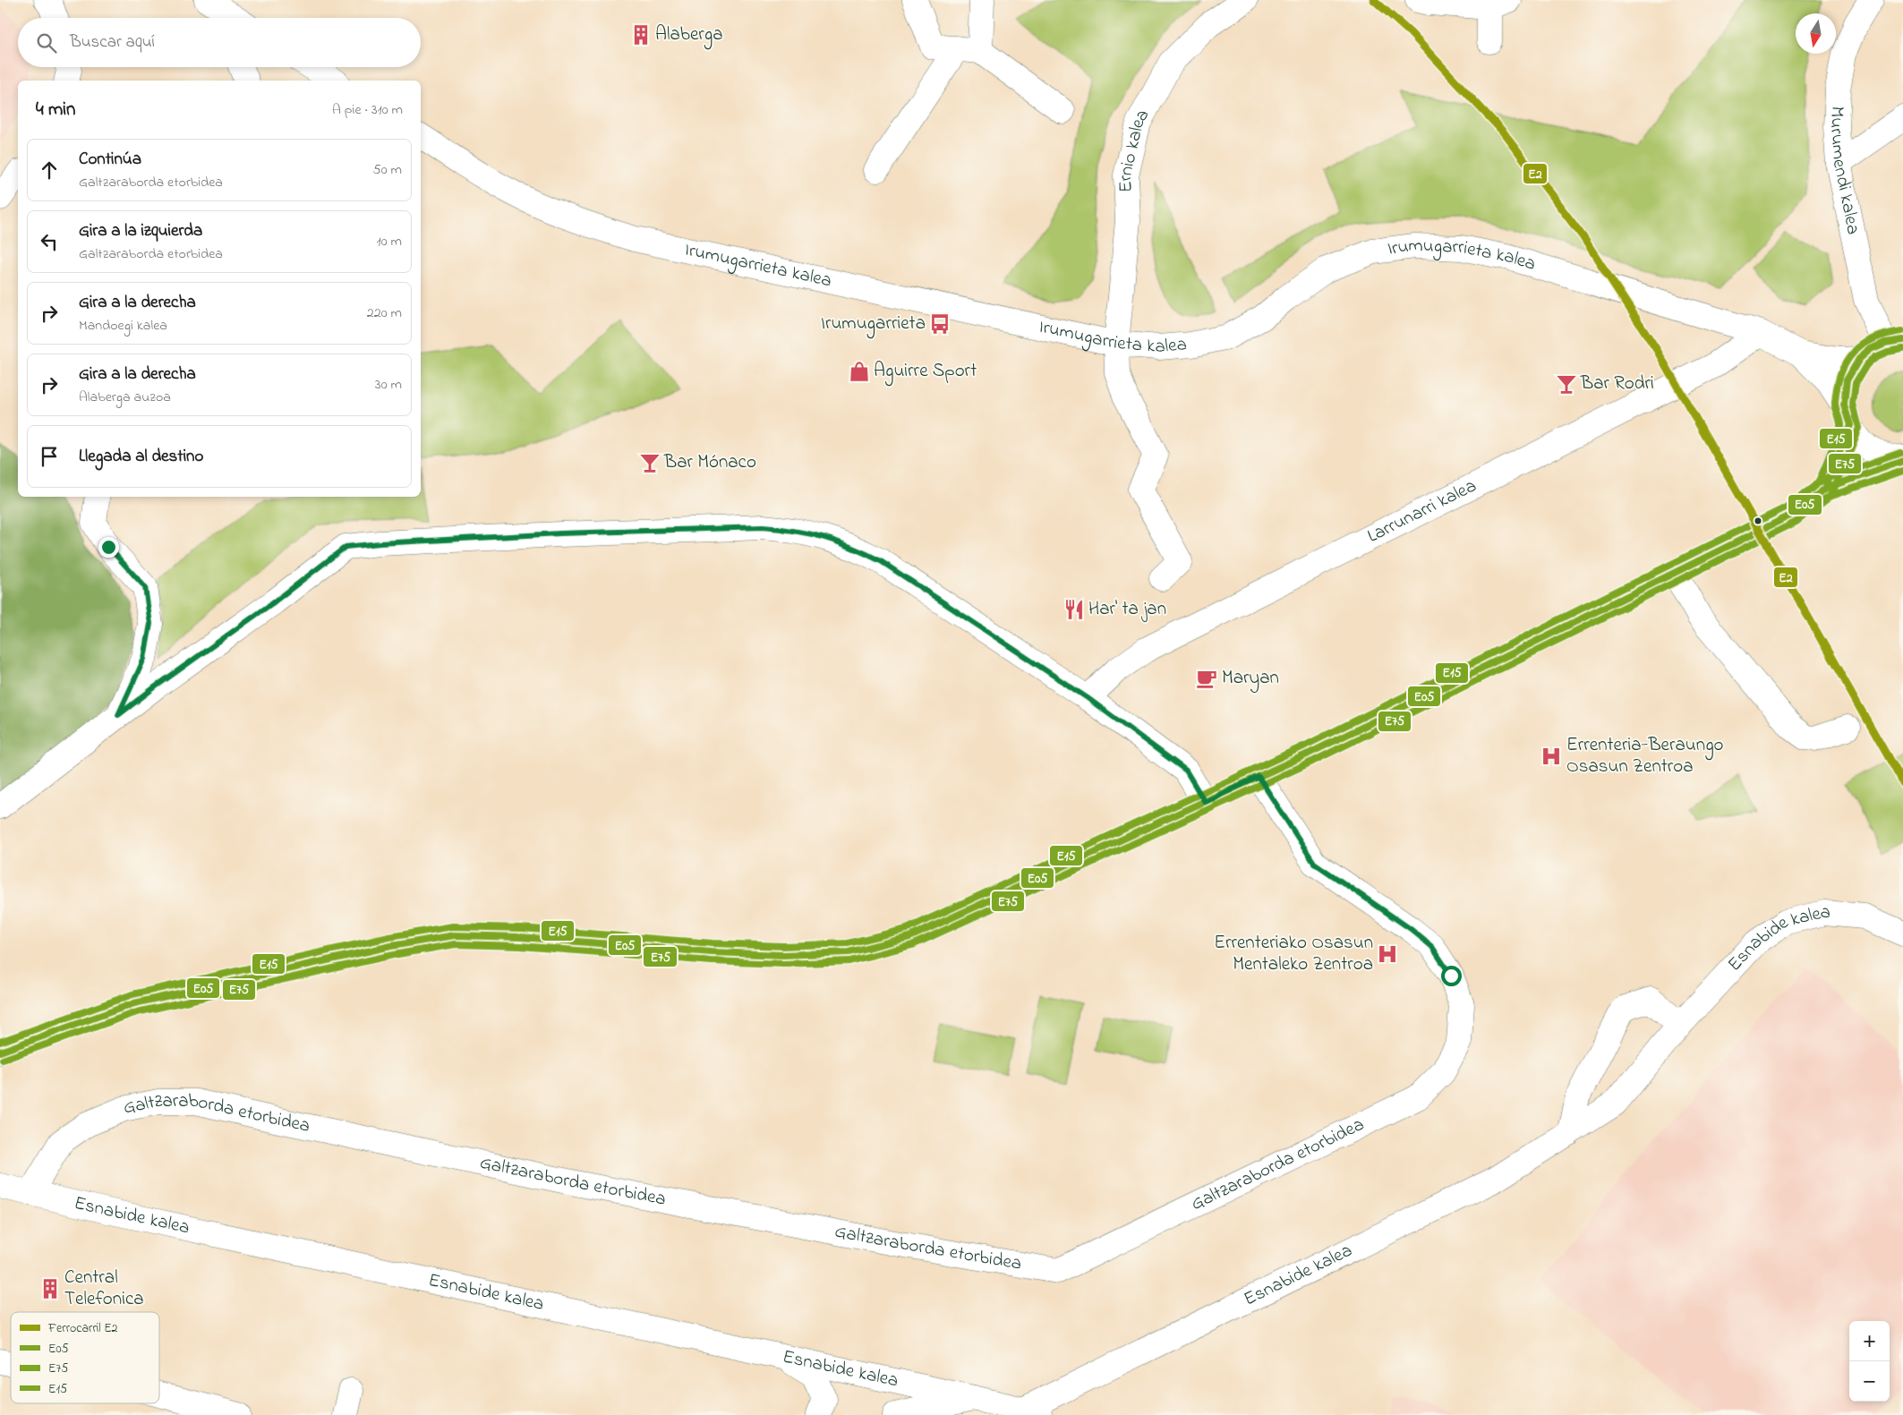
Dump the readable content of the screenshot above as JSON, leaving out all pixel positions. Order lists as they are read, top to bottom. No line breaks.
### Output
{"streets":{"street":["Ernio kalea","Murumendi kalea","Irumugarrieta kalea","Larrunarri kalea","Esnabide kalea","Galtzaraborda etorbidea"]},"crossings":[["Ernio kalea","Irumugarrieta kalea"],["Irumugarrieta kalea","Larrunarri kalea"],["Esnabide kalea","Galtzaraborda etorbidea"]],"places":{"building":["Alaberga","Central Telefonica"],"bus stop":["Irumugarrieta"],"shop":["Aguirre Sport"],"bar":["Bar Rodri","Bar Mónaco"],"restaurant":["Har' ta jan"],"cafe":["Maryan"],"hospital":["Errenteria-Beraungo Osasun Zentroa","Errenteriako Osasun Mentaleko Zentroa"]},"lines":["rail line E2","transit line E15","transit line E05","transit line E75"],"legend":["Ferrocarril E2","E05","E75","E15"],"north":"bottom","page":{"search":"Buscar aquí","heading":["4 min","A pie · 310 m"],"list":[["Continúa","Galtzaraborda etorbidea","50 m"],["Gira a la izquierda","Galtzaraborda etorbidea","10 m"],["Gira a la derecha","Mandoegi kalea","220 m"],["Gira a la derecha","Alaberga auzoa","30 m"],"Llegada al destino"],"map_buttons":["+","−"]}}
